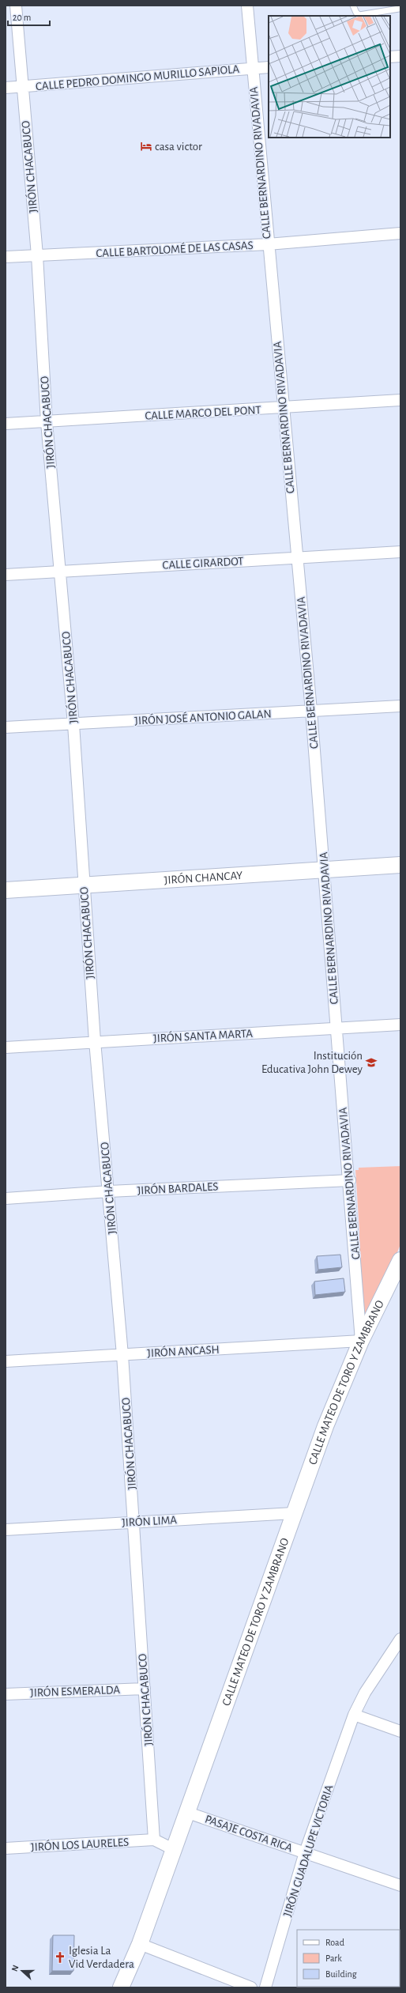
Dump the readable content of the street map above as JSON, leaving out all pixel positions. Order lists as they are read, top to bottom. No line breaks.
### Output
{"streets":{"street":["CALLE PEDRO DOMINGO MURILLO SAPIOLA","CALLE BERNARDINO RIVADAVIA","JIRÓN CHACABUCO","CALLE BARTOLOMÉ DE LAS CASAS","CALLE MARCO DEL PONT","CALLE GIRARDOT","JIRÓN JOSÉ ANTONIO GALAN","JIRÓN CHANCAY","JIRÓN SANTA MARTA","JIRÓN BARDALES","JIRÓN ANCASH","CALLE MATEO DE TORO Y ZAMBRANO","JIRÓN LIMA","JIRÓN ESMERALDA","PASAJE COSTA RICA","JIRÓN LOS LAURELES","JIRÓN GUADALUPE VICTORIA"]},"crossings":[["CALLE PEDRO DOMINGO MURILLO SAPIOLA","CALLE BERNARDINO RIVADAVIA"],["CALLE PEDRO DOMINGO MURILLO SAPIOLA","JIRÓN CHACABUCO"],["CALLE BERNARDINO RIVADAVIA","CALLE BARTOLOMÉ DE LAS CASAS"],["CALLE BERNARDINO RIVADAVIA","CALLE MARCO DEL PONT"],["CALLE BERNARDINO RIVADAVIA","CALLE GIRARDOT"],["CALLE BERNARDINO RIVADAVIA","JIRÓN JOSÉ ANTONIO GALAN"],["CALLE BERNARDINO RIVADAVIA","JIRÓN CHANCAY"],["CALLE BERNARDINO RIVADAVIA","JIRÓN SANTA MARTA"],["CALLE BERNARDINO RIVADAVIA","JIRÓN BARDALES"],["CALLE BERNARDINO RIVADAVIA","JIRÓN ANCASH"],["CALLE BERNARDINO RIVADAVIA","CALLE MATEO DE TORO Y ZAMBRANO"],["JIRÓN CHACABUCO","CALLE BARTOLOMÉ DE LAS CASAS"],["JIRÓN CHACABUCO","CALLE MARCO DEL PONT"],["JIRÓN CHACABUCO","CALLE GIRARDOT"],["JIRÓN CHACABUCO","JIRÓN JOSÉ ANTONIO GALAN"],["JIRÓN CHACABUCO","JIRÓN CHANCAY"],["JIRÓN CHACABUCO","JIRÓN SANTA MARTA"],["JIRÓN CHACABUCO","JIRÓN BARDALES"],["JIRÓN CHACABUCO","JIRÓN ANCASH"],["JIRÓN CHACABUCO","JIRÓN LIMA"],["JIRÓN CHACABUCO","JIRÓN ESMERALDA"],["JIRÓN CHACABUCO","JIRÓN LOS LAURELES"],["JIRÓN ANCASH","CALLE MATEO DE TORO Y ZAMBRANO"],["CALLE MATEO DE TORO Y ZAMBRANO","JIRÓN LIMA"],["CALLE MATEO DE TORO Y ZAMBRANO","PASAJE COSTA RICA"],["PASAJE COSTA RICA","JIRÓN GUADALUPE VICTORIA"]],"places":{"hotel":["casa victor"],"school or university":["Institución Educativa John Dewey"],"church":["Iglesia La Vid Verdadera"]},"legend":["Road","Park","Building"],"scale_bar":"20 m","north":"left"}
